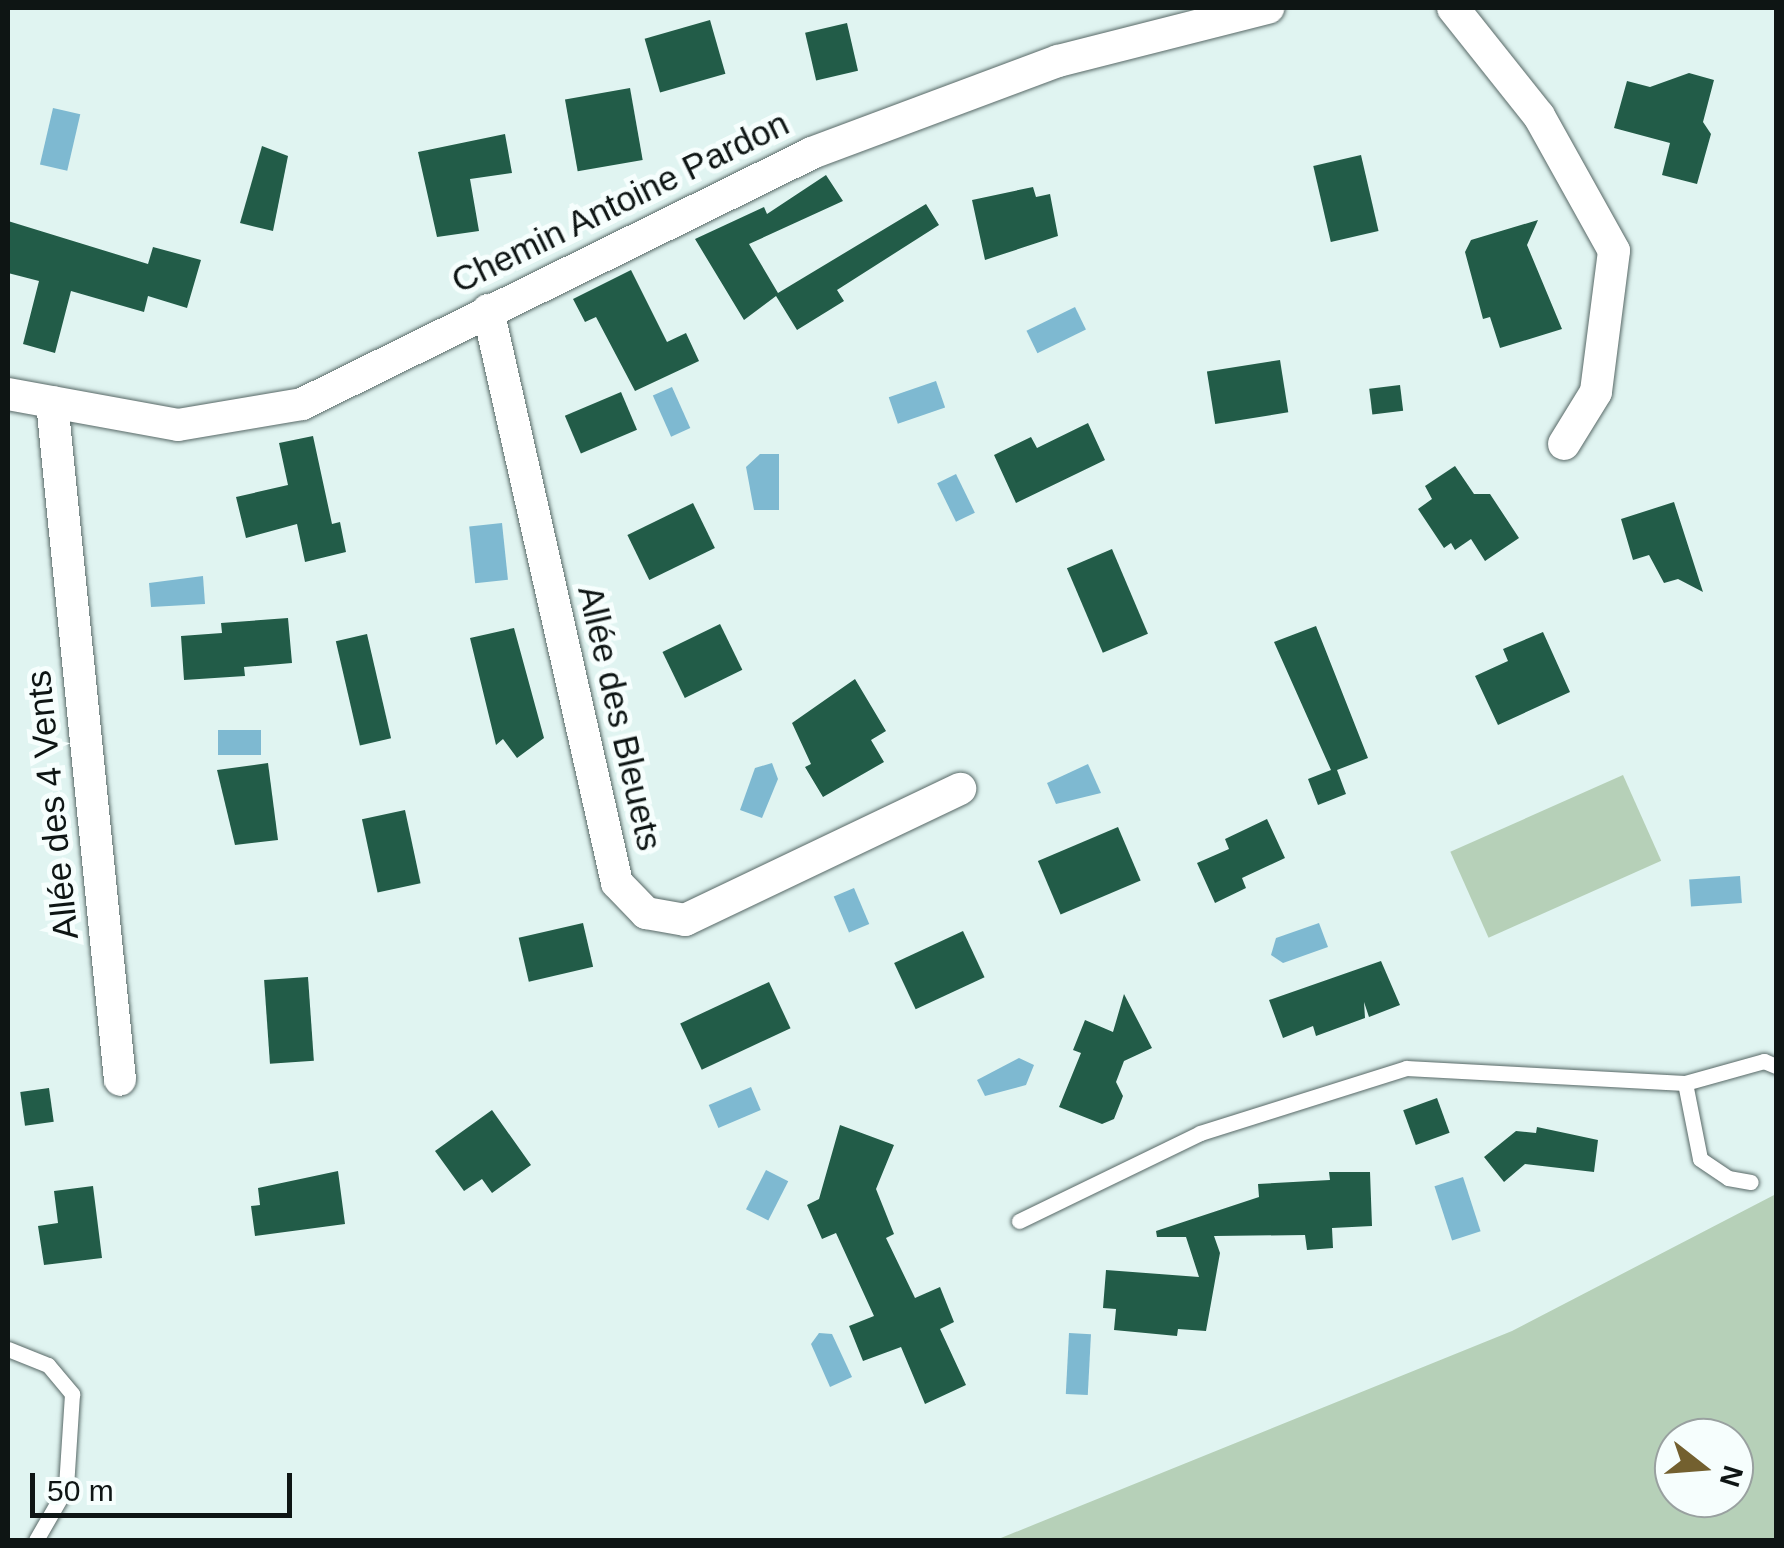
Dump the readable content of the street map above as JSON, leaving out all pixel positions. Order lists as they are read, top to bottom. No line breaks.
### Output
{"streets":{"street":["Chemin Antoine Pardon","Allée des Bleuets","Allée des 4 Vents"]},"crossings":[["Chemin Antoine Pardon","Allée des Bleuets"],["Chemin Antoine Pardon","Allée des 4 Vents"]],"scale_bar":"50 m","north":"right"}
